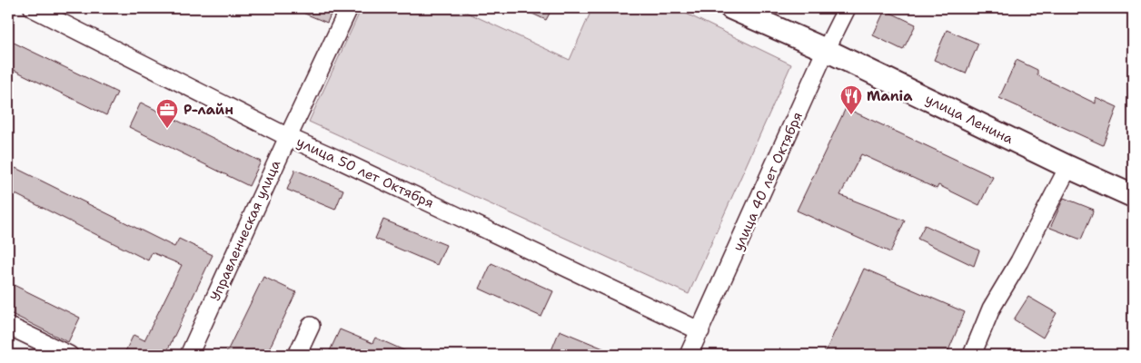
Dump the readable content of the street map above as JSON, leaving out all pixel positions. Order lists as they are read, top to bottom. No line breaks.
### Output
{"streets":{"main road":["улица Ленина"],"street":["улица 50 лет Октября","улица 40 лет Октября","Управленческая улица"]},"crossings":[["улица Ленина","улица 40 лет Октября"],["улица 50 лет Октября","улица 40 лет Октября"],["улица 50 лет Октября","Управленческая улица"]],"places":{"restaurant":["Mania"],"office":["Р-лайн"]}}
